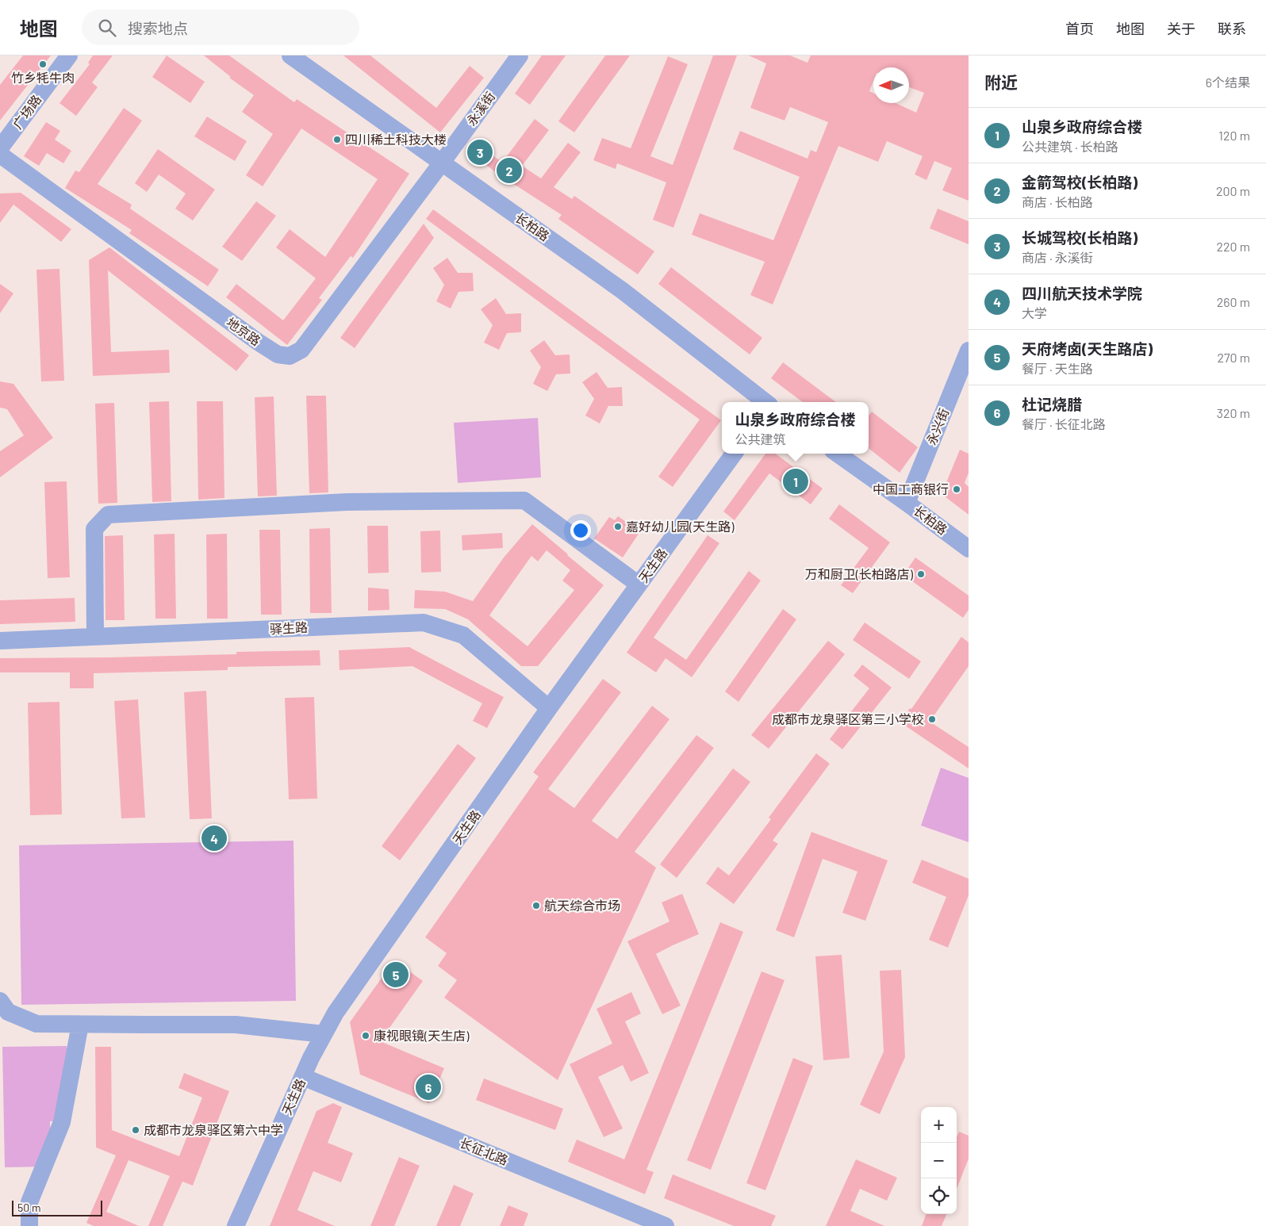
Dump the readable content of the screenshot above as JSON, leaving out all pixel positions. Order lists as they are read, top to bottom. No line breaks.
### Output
{"streets":{"street":["永溪街","广场路","长柏路","地京路","永兴街","天生路","驿生路","长征北路"]},"crossings":[["永溪街","长柏路"],["永溪街","地京路"],["长柏路","地京路"],["长柏路","永兴街"],["天生路","驿生路"],["天生路","长征北路"]],"places":["竹乡牦牛肉","四川稀土科技大楼","中国工商银行","嘉好幼儿园(天生路)","万和厨卫(长柏路店)","成都市龙泉驿区第三小学校","航天综合市场","康视眼镜(天生店)","成都市龙泉驿区第六中学"],"scale_bar":"50 m","north":"left","page":{"header":"地图","search":"搜索地点","nav":["首页","地图","关于","联系"],"heading":["附近","6个结果"],"list":[{"mark":"1","name":"山泉乡政府综合楼","note":"公共建筑 · 长柏路","value":"120 m"},{"mark":"2","name":"金箭驾校(长柏路)","note":"商店 · 长柏路","value":"200 m"},{"mark":"3","name":"长城驾校(长柏路)","note":"商店 · 永溪街","value":"220 m"},{"mark":"4","name":"四川航天技术学院","note":"大学","value":"260 m"},{"mark":"5","name":"天府烤卤(天生路店)","note":"餐厅 · 天生路","value":"270 m"},{"mark":"6","name":"杜记烧腊","note":"餐厅 · 长征北路","value":"320 m"}],"pins":["3","2","1","4","5","6"],"popup":["山泉乡政府综合楼","公共建筑"],"map_buttons":["+","−"],"scale":"50 m"}}
